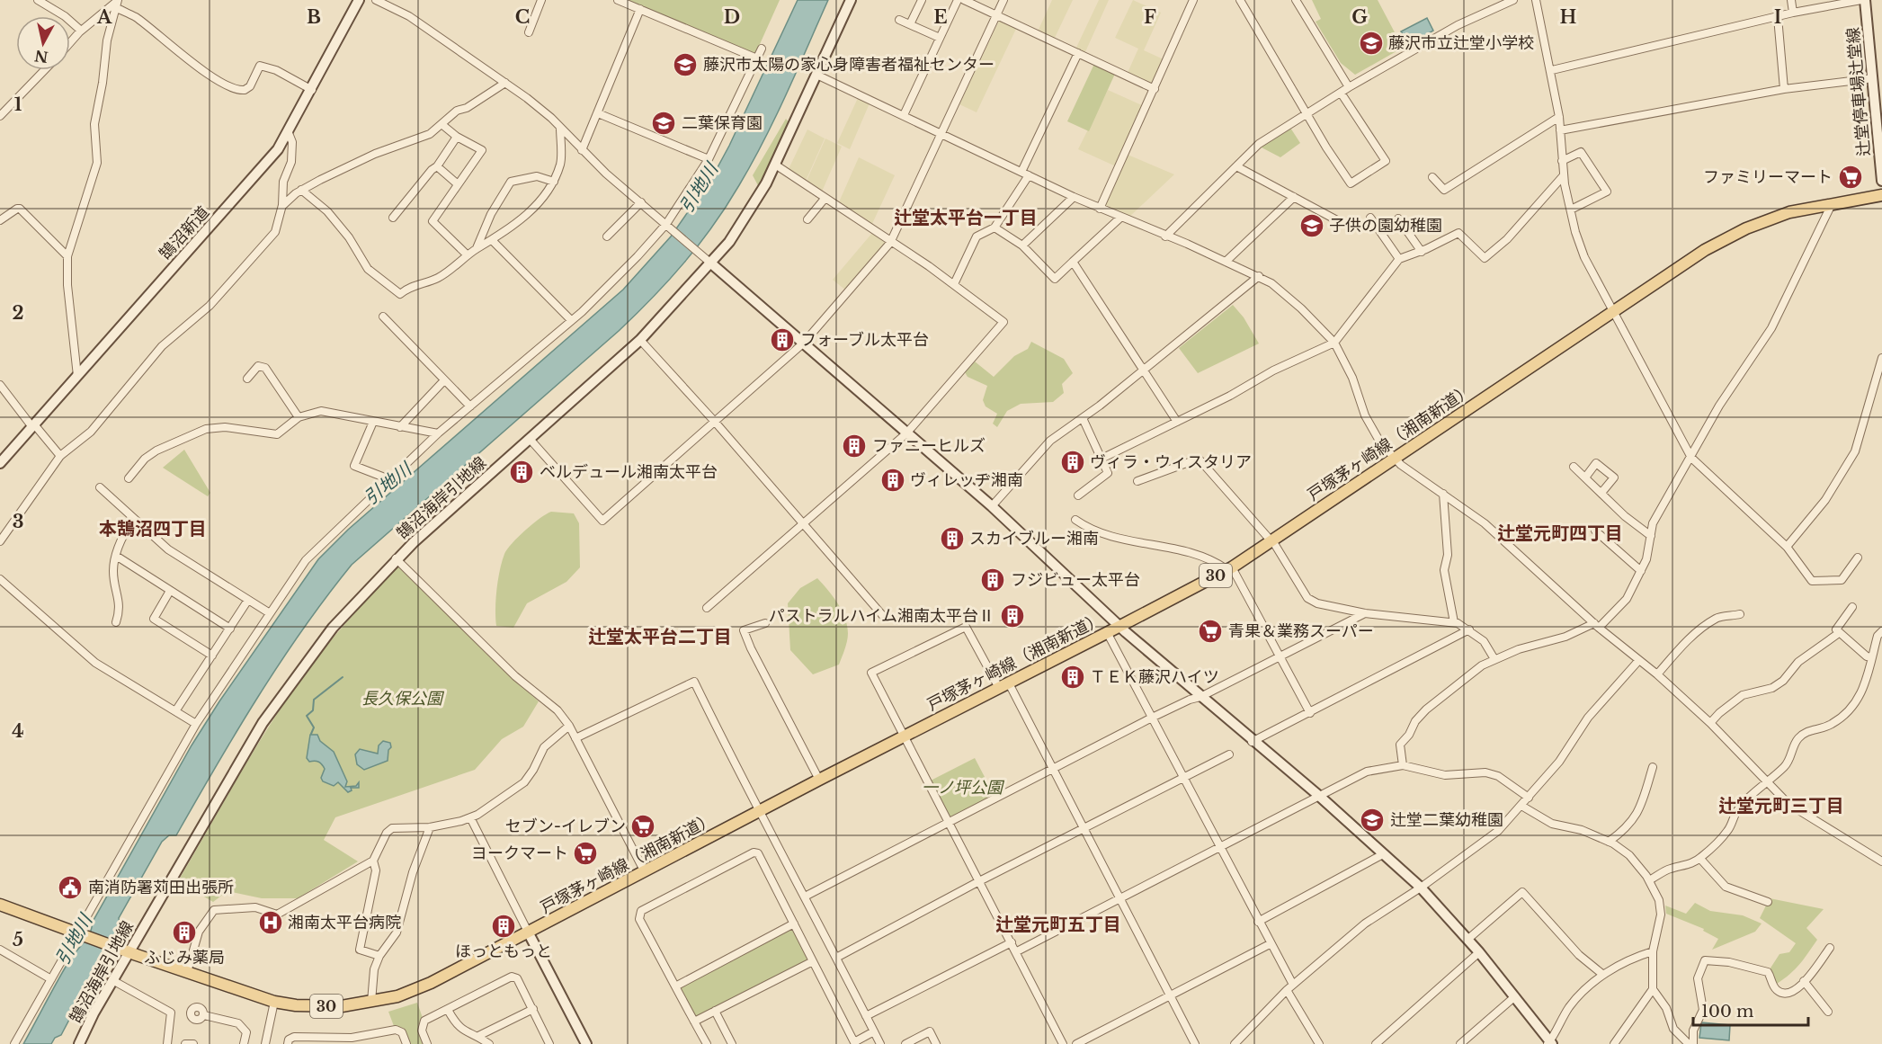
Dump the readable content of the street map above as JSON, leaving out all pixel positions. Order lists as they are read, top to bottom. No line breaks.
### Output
{"streets":{"main road":["戸塚茅ヶ崎線（湘南新道）","30"],"street":["辻堂停車場辻堂線","鵠沼新道","鵠沼海岸引地線"]},"crossings":[["戸塚茅ヶ崎線（湘南新道）","鵠沼海岸引地線"],["戸塚茅ヶ崎線（湘南新道）","30"]],"districts":["辻堂太平台一丁目","本鵠沼四丁目","辻堂元町四丁目","辻堂太平台二丁目","辻堂元町三丁目","辻堂元町五丁目"],"water":["引地川"],"parks":["長久保公園","一ノ坪公園"],"places":{"school or university":["藤沢市立辻堂小学校","藤沢市太陽の家心身障害者福祉センター","二葉保育園","子供の園幼稚園","辻堂二葉幼稚園"],"supermarket":["ファミリーマート","青果＆業務スーパー","セブン-イレブン","ヨークマート"],"building":["フォーブル太平台","ファニーヒルズ","ヴィラ・ウィスタリア","ベルデュール湘南太平台","ヴィレッヂ湘南","スカイブルー湘南","フジビュー太平台","パストラルハイム湘南太平台Ⅱ","ＴＥＫ藤沢ハイツ","ほっともっと","ふじみ薬局"],"public building":["南消防署苅田出張所"],"hospital":["湘南太平台病院"]},"scale_bar":"100 m","north":"bottom","grid":{"columns":["A","B","C","D","E","F","G","H","I"],"rows":["1","2","3","4","5"]}}
